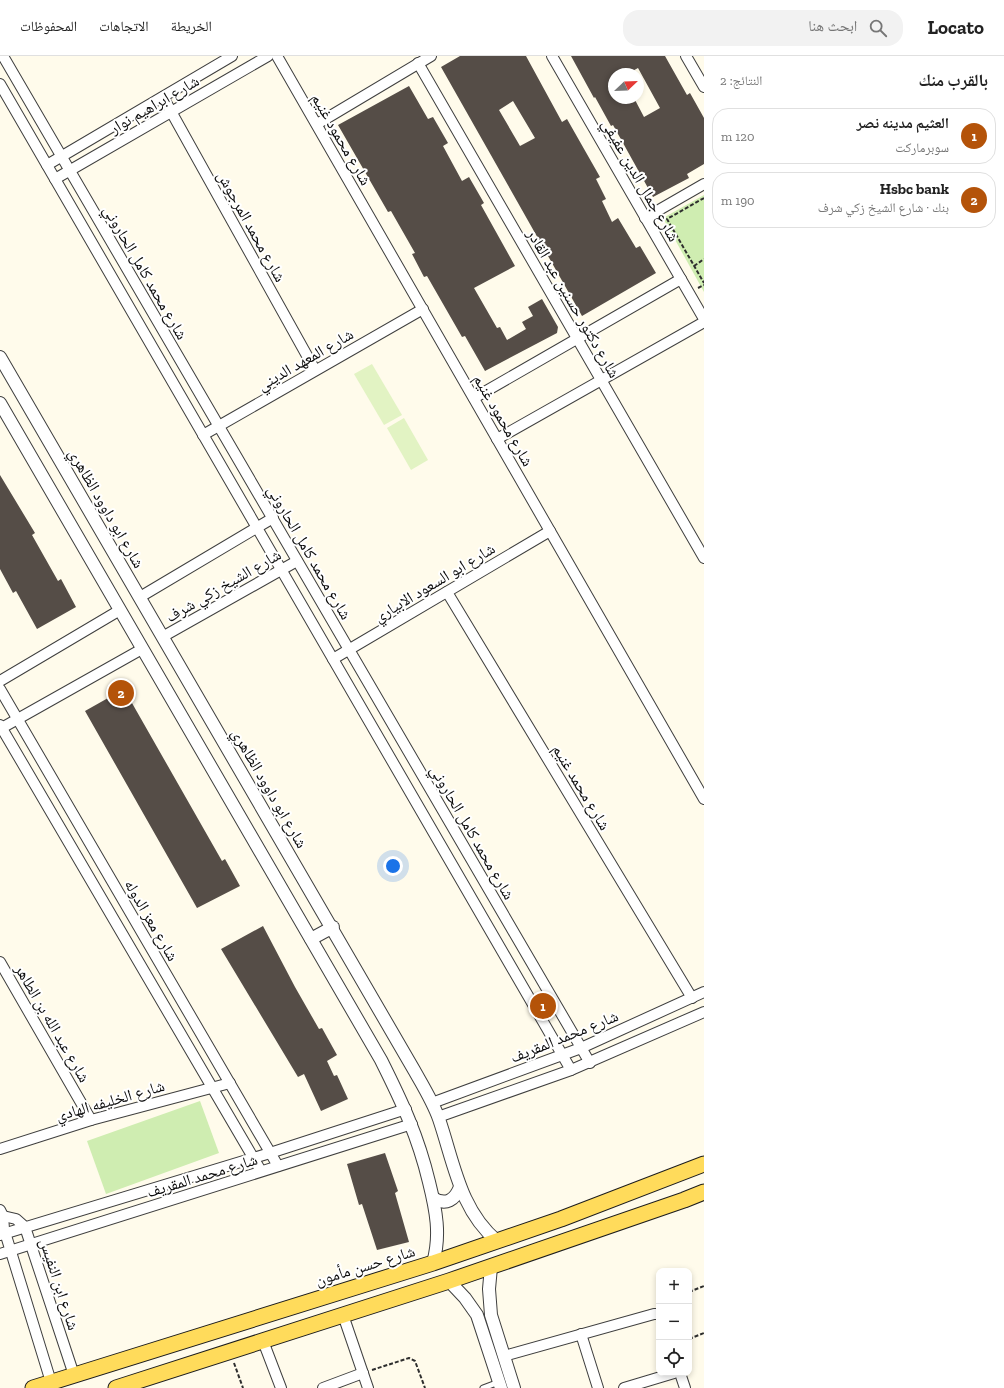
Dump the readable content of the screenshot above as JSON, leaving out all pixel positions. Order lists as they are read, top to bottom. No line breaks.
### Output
{"streets":{"main road":["شارع حسن مأمون"],"street":["شارع ابراهيم نوار","شارع محمود غنيم","شارع جمال الدين عفيفي","شارع محمد المرجوش","شارع محمد كامل الحاروني","شارع دكتور حسنين عبد القادر","شارع المعهد الديني","شارع ابو داوود الظاهري","شارع ابو السعود الابياري","شارع الشيخ زكي شرف","شارع محمد غنيم","شارع معز الدوله","شارع عبد الله بن الطاهر","شارع محمد المقريف","شارع الخليفه الهادي","شارع ابن النفيس"]},"crossings":[["شارع ابراهيم نوار","شارع محمد المرجوش"],["شارع ابراهيم نوار","شارع محمد كامل الحاروني"],["شارع محمود غنيم","شارع المعهد الديني"],["شارع محمود غنيم","شارع ابو السعود الابياري"],["شارع محمد المرجوش","شارع المعهد الديني"],["شارع محمد كامل الحاروني","شارع المعهد الديني"],["شارع محمد كامل الحاروني","شارع ابو السعود الابياري"],["شارع محمد كامل الحاروني","شارع الشيخ زكي شرف"],["شارع محمد كامل الحاروني","شارع محمد المقريف"],["شارع ابو داوود الظاهري","شارع الشيخ زكي شرف"],["شارع ابو داوود الظاهري","شارع محمد المقريف"],["شارع ابو داوود الظاهري","شارع حسن مأمون"],["شارع ابو السعود الابياري","شارع محمد غنيم"],["شارع محمد غنيم","شارع محمد المقريف"],["شارع معز الدوله","شارع محمد المقريف"],["شارع معز الدوله","شارع الخليفه الهادي"],["شارع عبد الله بن الطاهر","شارع الخليفه الهادي"],["شارع محمد المقريف","شارع ابن النفيس"],["شارع حسن مأمون","شارع ابن النفيس"]],"north":"top right","page":{"header":"Locato","search":"ابحث هنا","nav":["الخريطة","الاتجاهات","المحفوظات"],"heading":["بالقرب منك","النتائج: 2"],"list":[{"mark":"1","name":"العثيم مدينه نصر","note":"سوبرماركت","value":"120 m"},{"mark":"2","name":"Hsbc bank","note":"بنك · شارع الشيخ زكي شرف","value":"190 m"}],"pins":["2","1"],"map_buttons":["+","−"]}}
